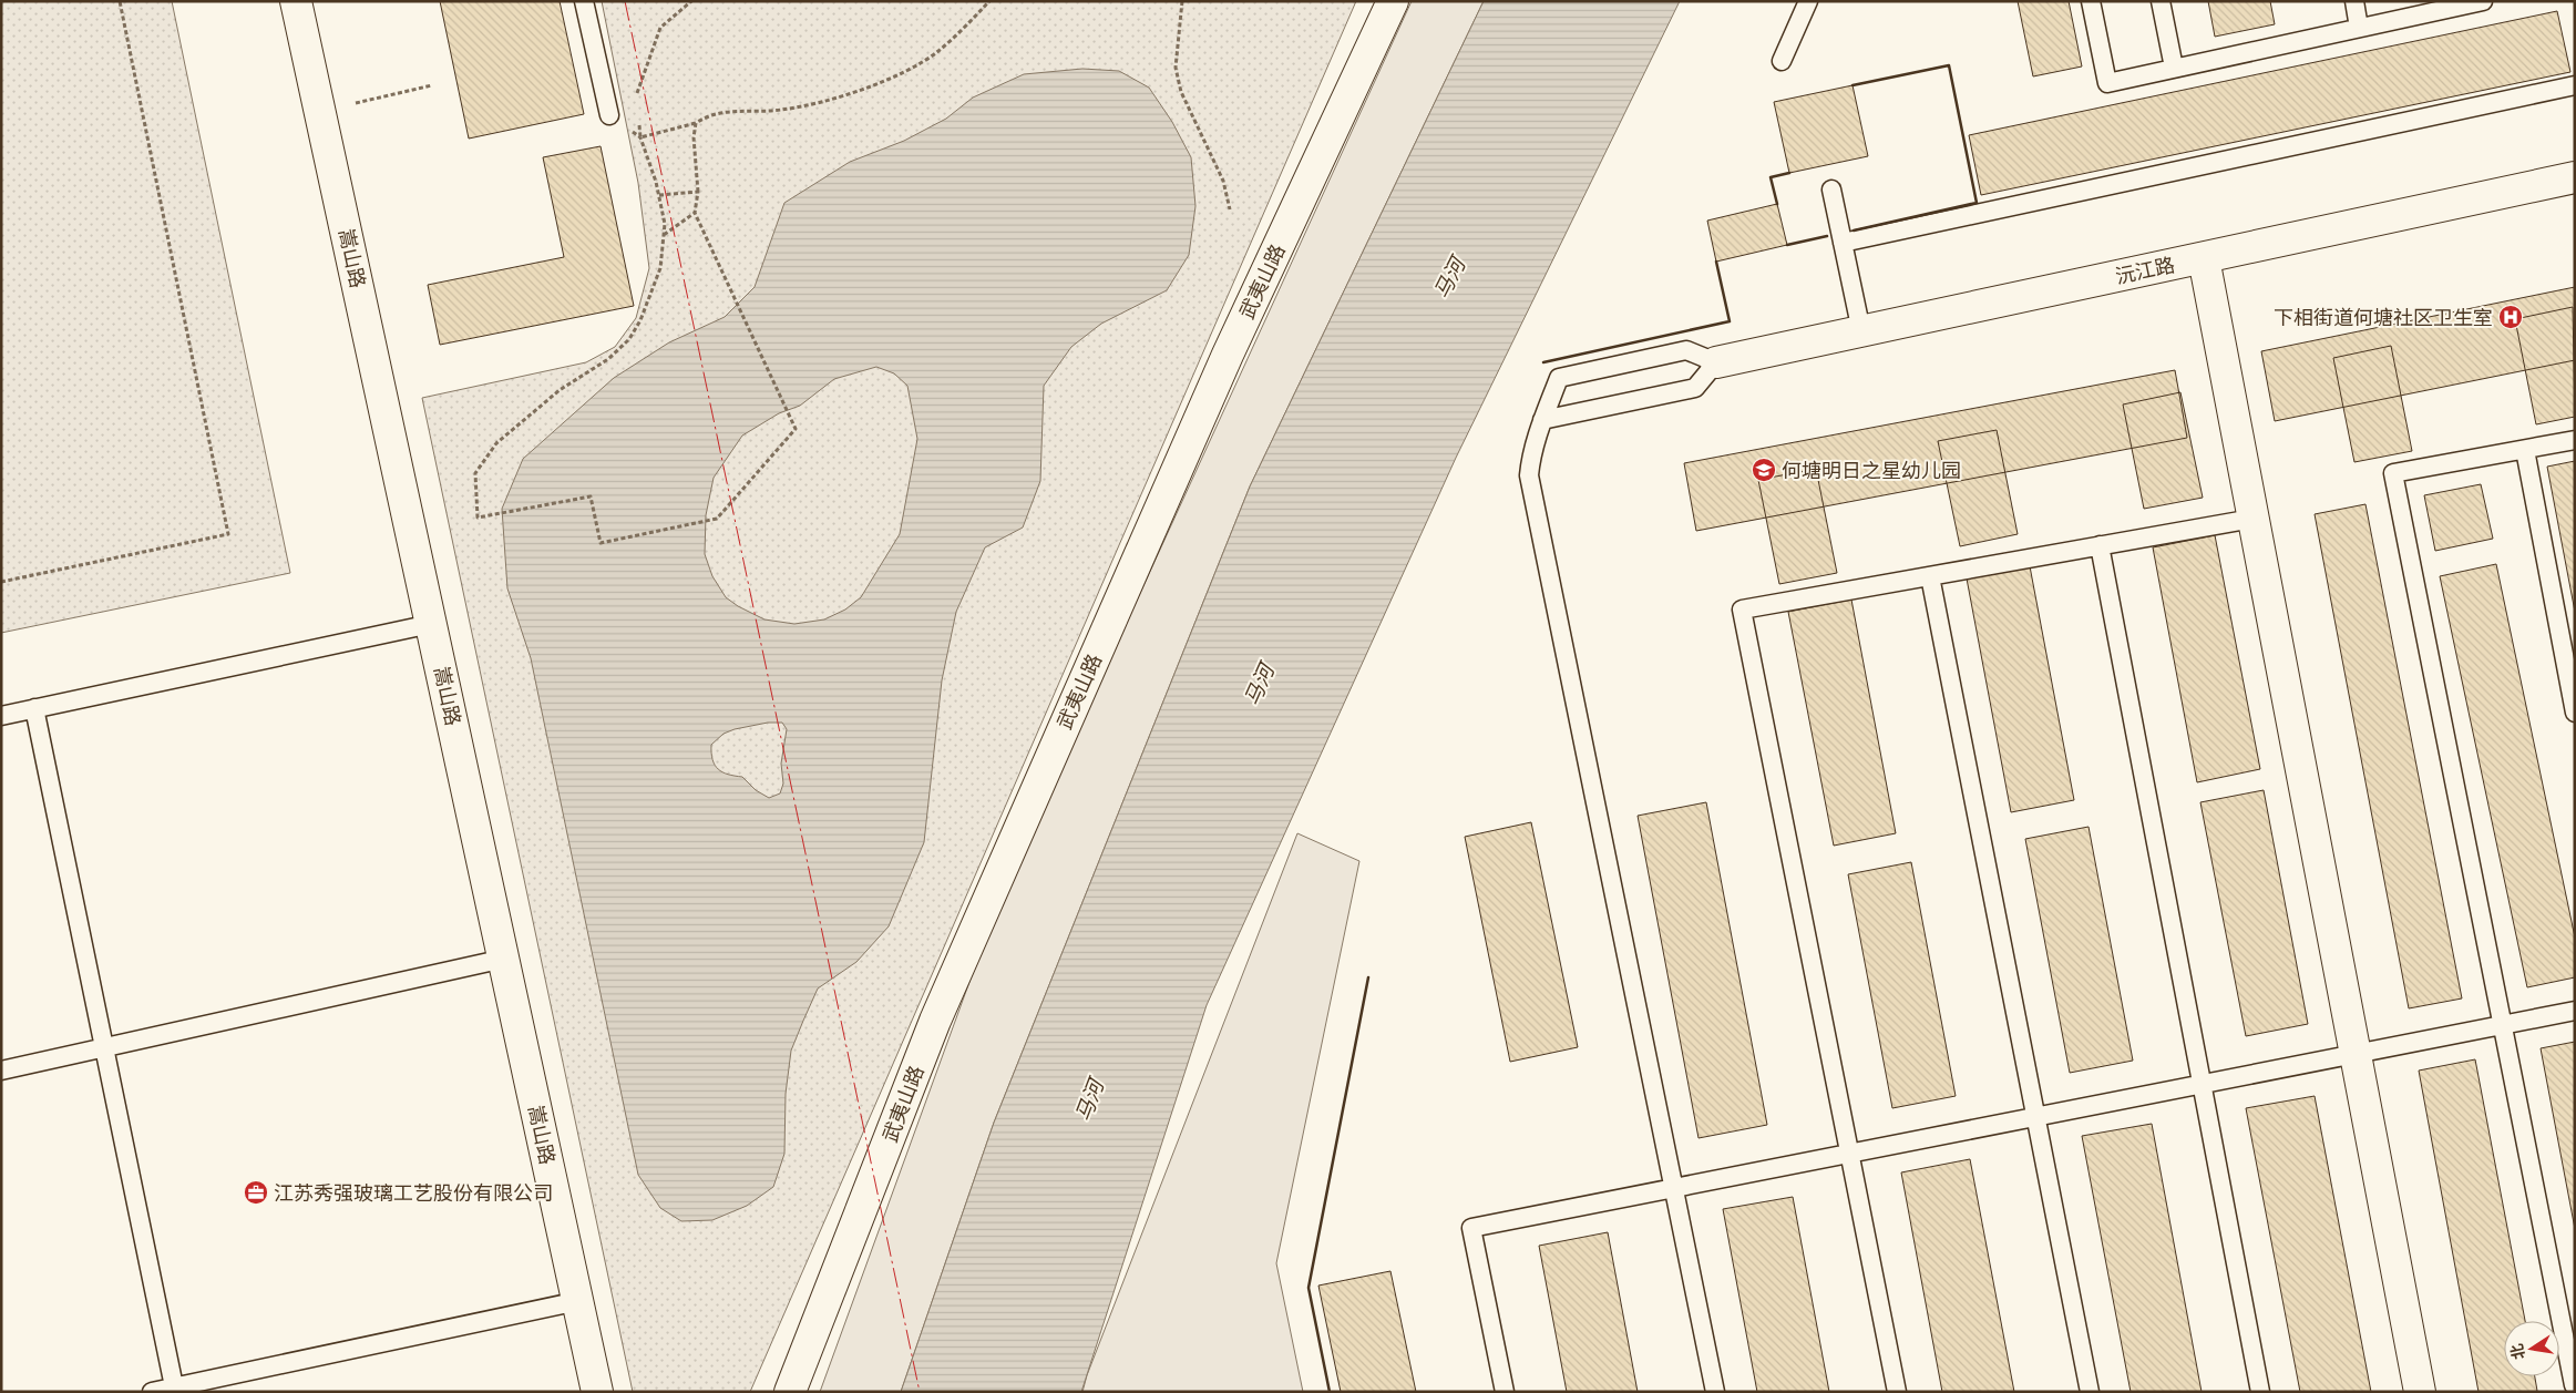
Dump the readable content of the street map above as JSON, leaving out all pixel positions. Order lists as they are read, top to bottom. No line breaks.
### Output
{"streets":{"street":["嵩山路","沅江路","武夷山路"]},"water":["马河"],"places":{"hospital":["下相街道何塘社区卫生室"],"school or university":["何塘明日之星幼儿园"],"office":["江苏秀强玻璃工艺股份有限公司"]},"north":"left"}
